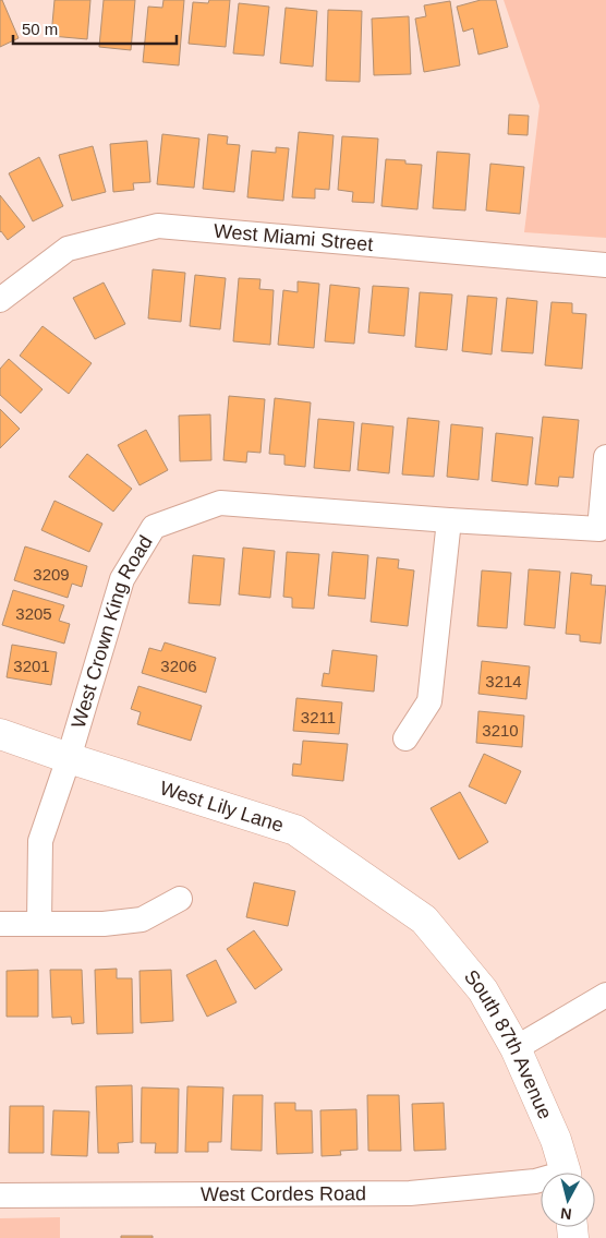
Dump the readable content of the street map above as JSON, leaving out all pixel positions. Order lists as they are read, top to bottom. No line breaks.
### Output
{"streets":{"street":["West Miami Street","West Crown King Road","West Lily Lane","South 87th Avenue","West Cordes Road"]},"crossings":[["West Crown King Road","West Lily Lane"],["West Lily Lane","South 87th Avenue"]],"house_numbers":["3209","3205","3201","3206","3214","3211","3210"],"scale_bar":"50 m","north":"bottom"}
